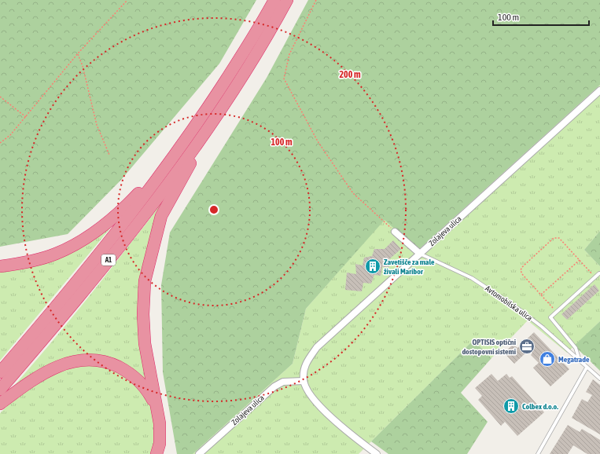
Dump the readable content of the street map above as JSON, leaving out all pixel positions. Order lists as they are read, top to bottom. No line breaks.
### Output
{"streets":{"highway":["A1"],"street":["Zolajeva ulica"],"lane":["Avtomobilska ulica"]},"crossings":[["Zolajeva ulica","Avtomobilska ulica"]],"places":{"building":["Zavetišče za male živali Maribor","Colbex d.o.o."],"office":["OPTISIS optični dostopovni sistemi"],"shop":["Megatrade"]},"scale_bar":"100 m","rings":["200 m","100 m"]}
